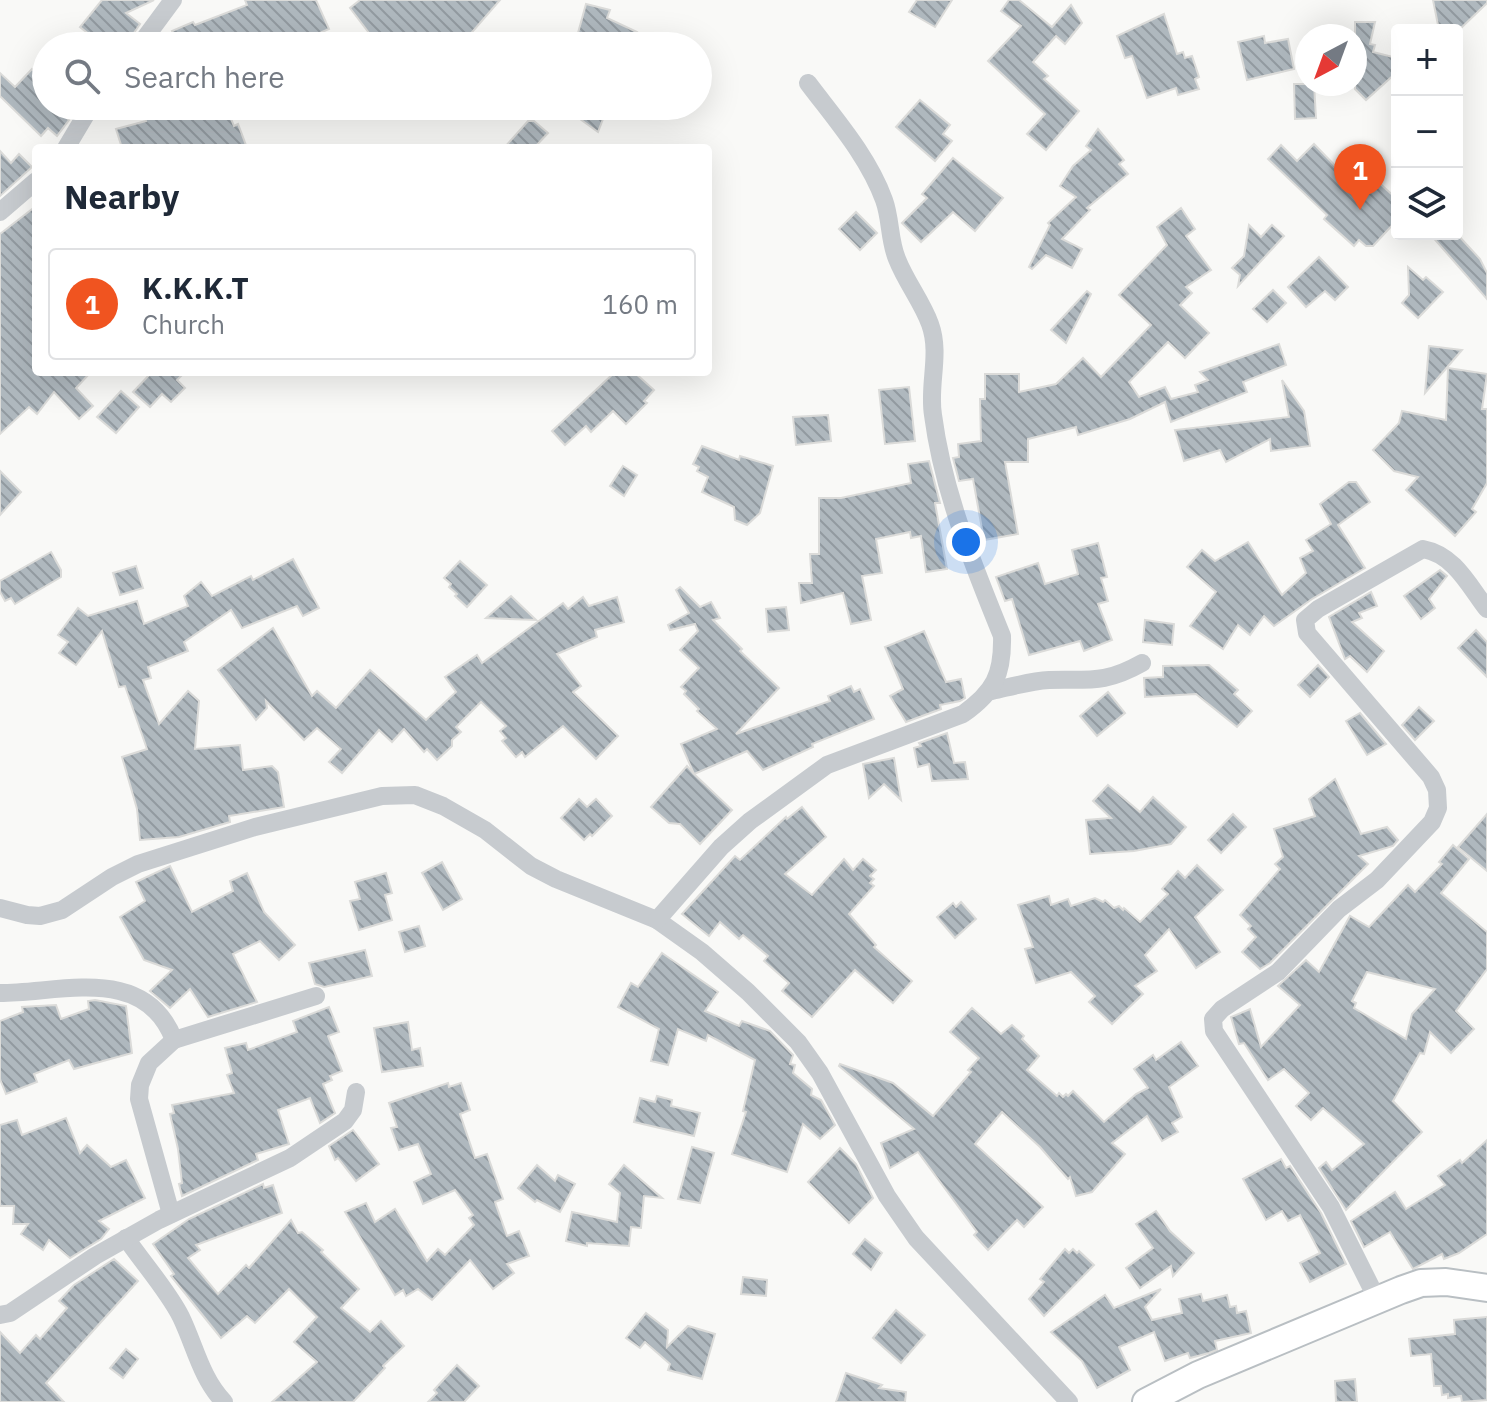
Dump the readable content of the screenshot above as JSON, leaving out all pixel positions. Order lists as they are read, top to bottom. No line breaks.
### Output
{"north":"bottom left","page":{"map_buttons":["+","−"],"search":"Search here","pins":"1","heading":"Nearby","list":[{"mark":"1","name":"K.K.K.T","note":"Church","value":"160 m"}]}}
